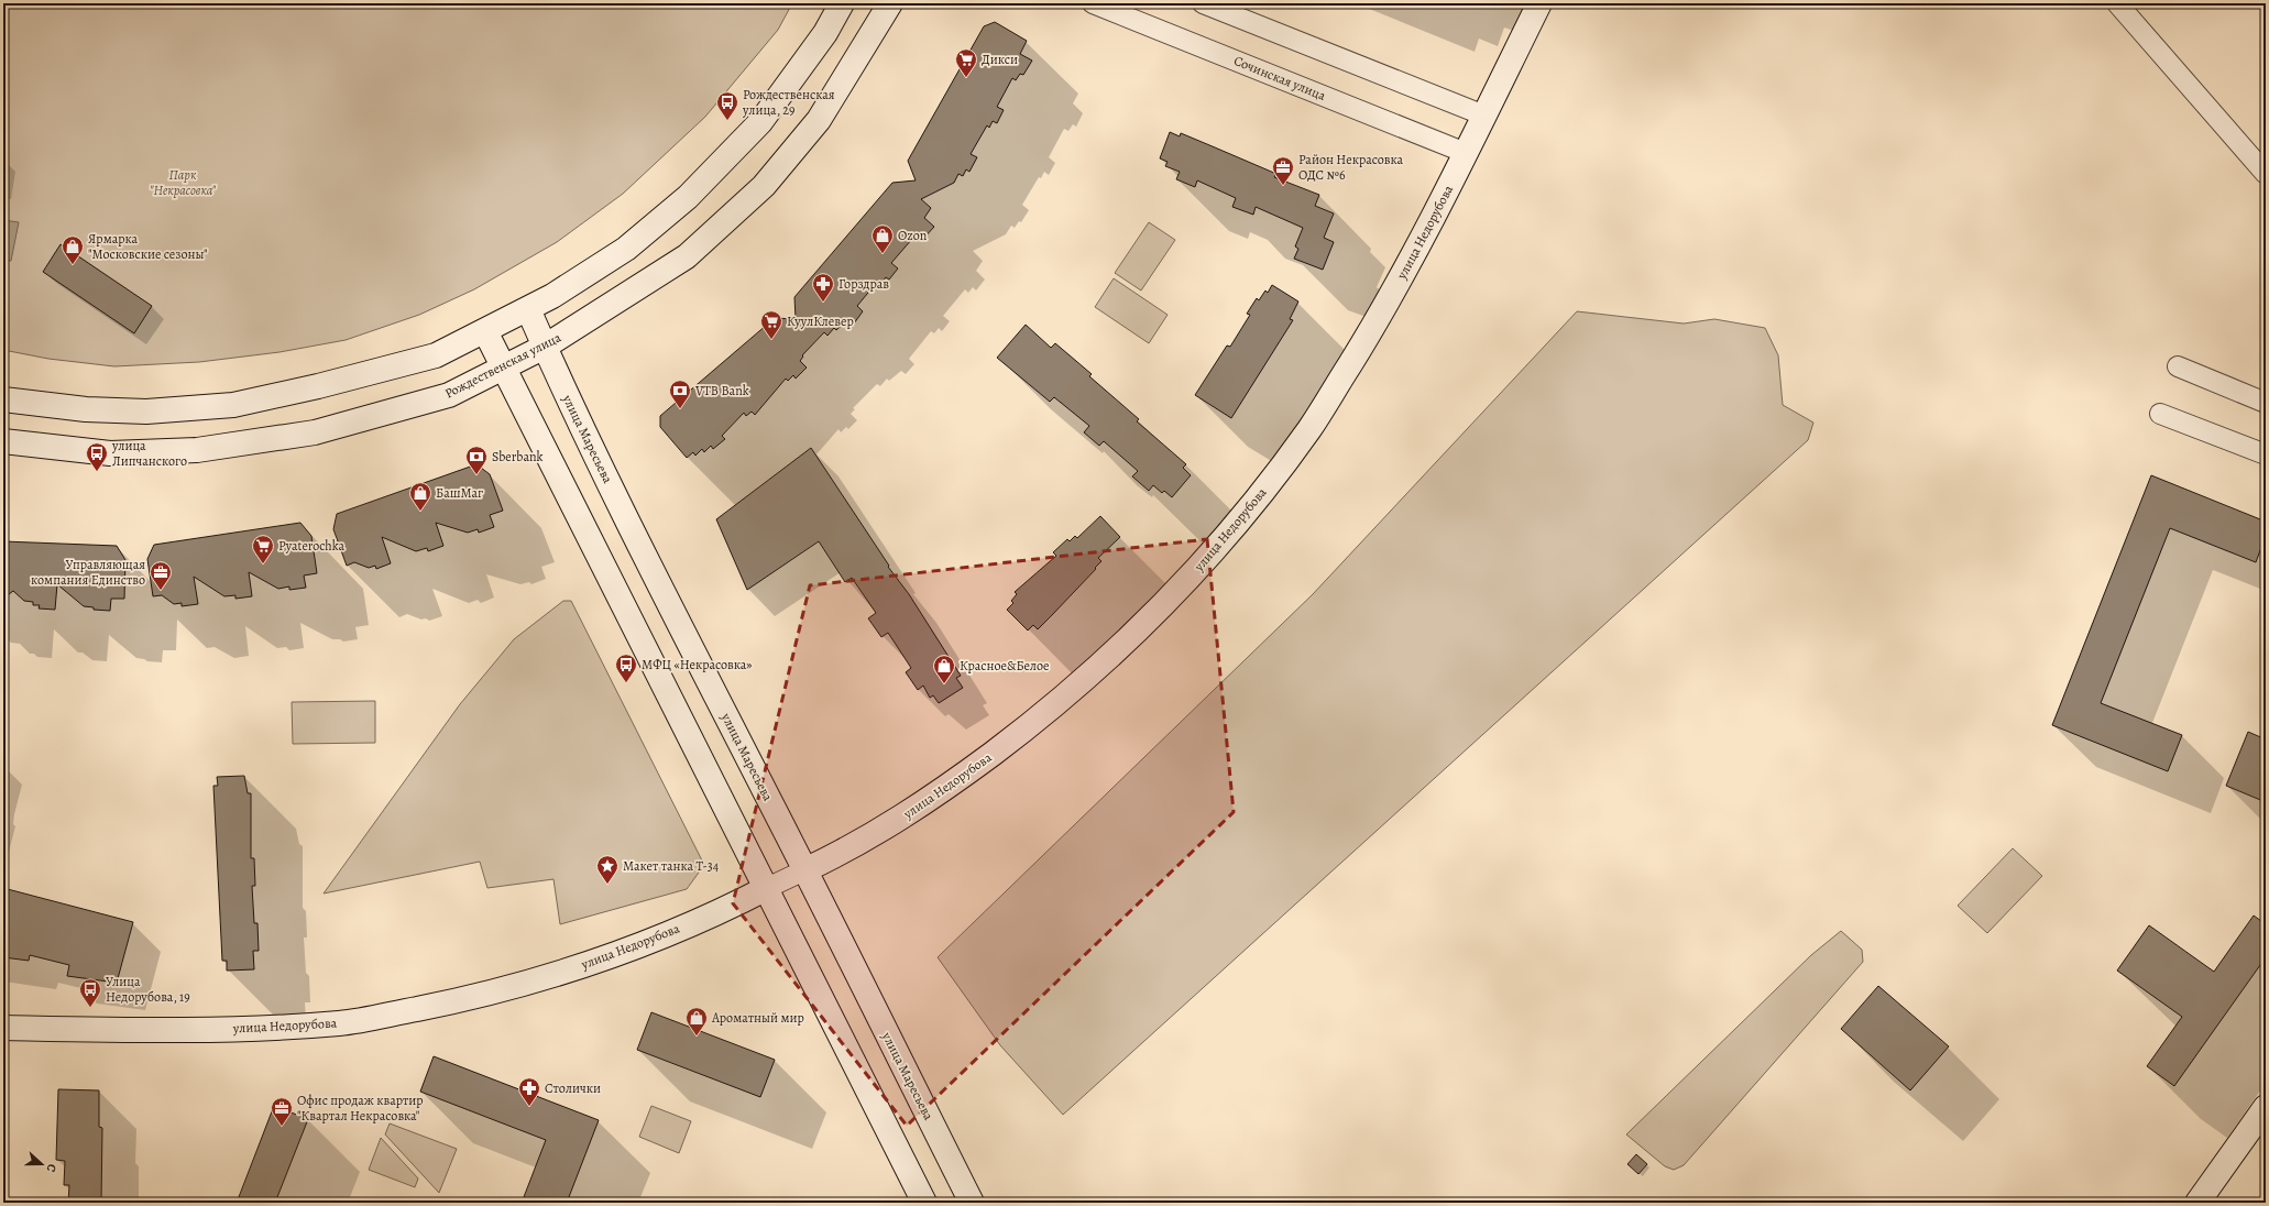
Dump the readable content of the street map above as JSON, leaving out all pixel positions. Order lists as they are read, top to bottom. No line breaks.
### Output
{"streets":{"street":["Сочинская улица","улица Недорубова","Рождественская улица","улица Маресьева"]},"crossings":[["Сочинская улица","улица Недорубова"],["улица Недорубова","улица Маресьева"],["Рождественская улица","улица Маресьева"]],"parks":["Парк \"Некрасовка\""],"places":{"supermarket":["Дикси","КуулКлевер","Pyaterochka"],"bus stop":["Рождественская улица, 29","улица Липчанского","МФЦ «Некрасовка»","Улица Недорубова, 19"],"office":["Район Некрасовка ОДС №6","Управляющая компания Единство","Офис продаж квартир \"Квартал Некрасовка\""],"shop":["Ozon","Ярмарка \"Московские сезоны\"","БашМаг","Красное&Белое","Ароматный мир"],"pharmacy":["Горздрав","Столички"],"bank":["VTB Bank","Sberbank"],"place":["Макет танка Т-34"]},"north":"right"}
